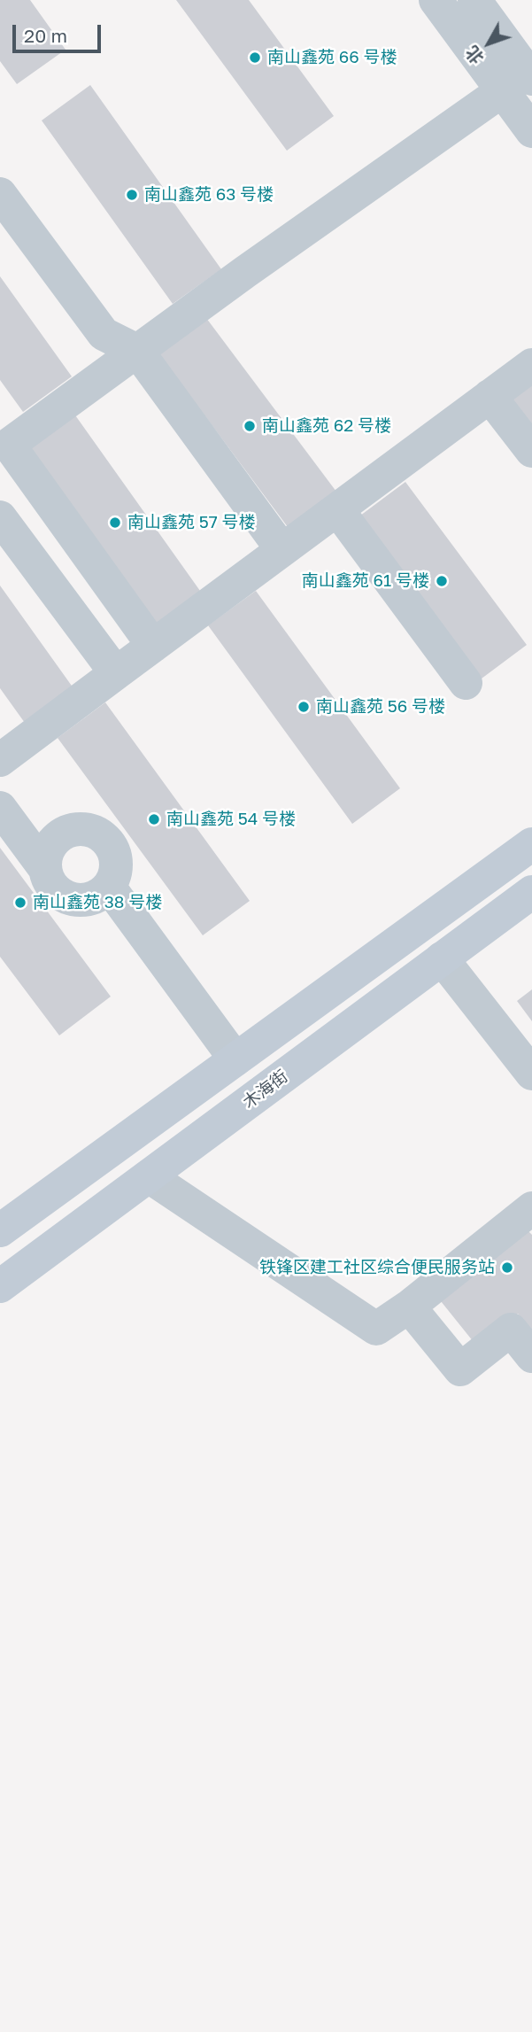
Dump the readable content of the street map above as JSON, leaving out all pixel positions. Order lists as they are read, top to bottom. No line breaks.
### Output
{"streets":{"main road":["木海街"]},"places":["南山鑫苑 66 号楼","南山鑫苑 63 号楼","南山鑫苑 62 号楼","南山鑫苑 57 号楼","南山鑫苑 61 号楼","南山鑫苑 56 号楼","南山鑫苑 54 号楼","南山鑫苑 38 号楼","铁锋区建工社区综合便民服务站"],"scale_bar":"20 m","north":"bottom left"}
